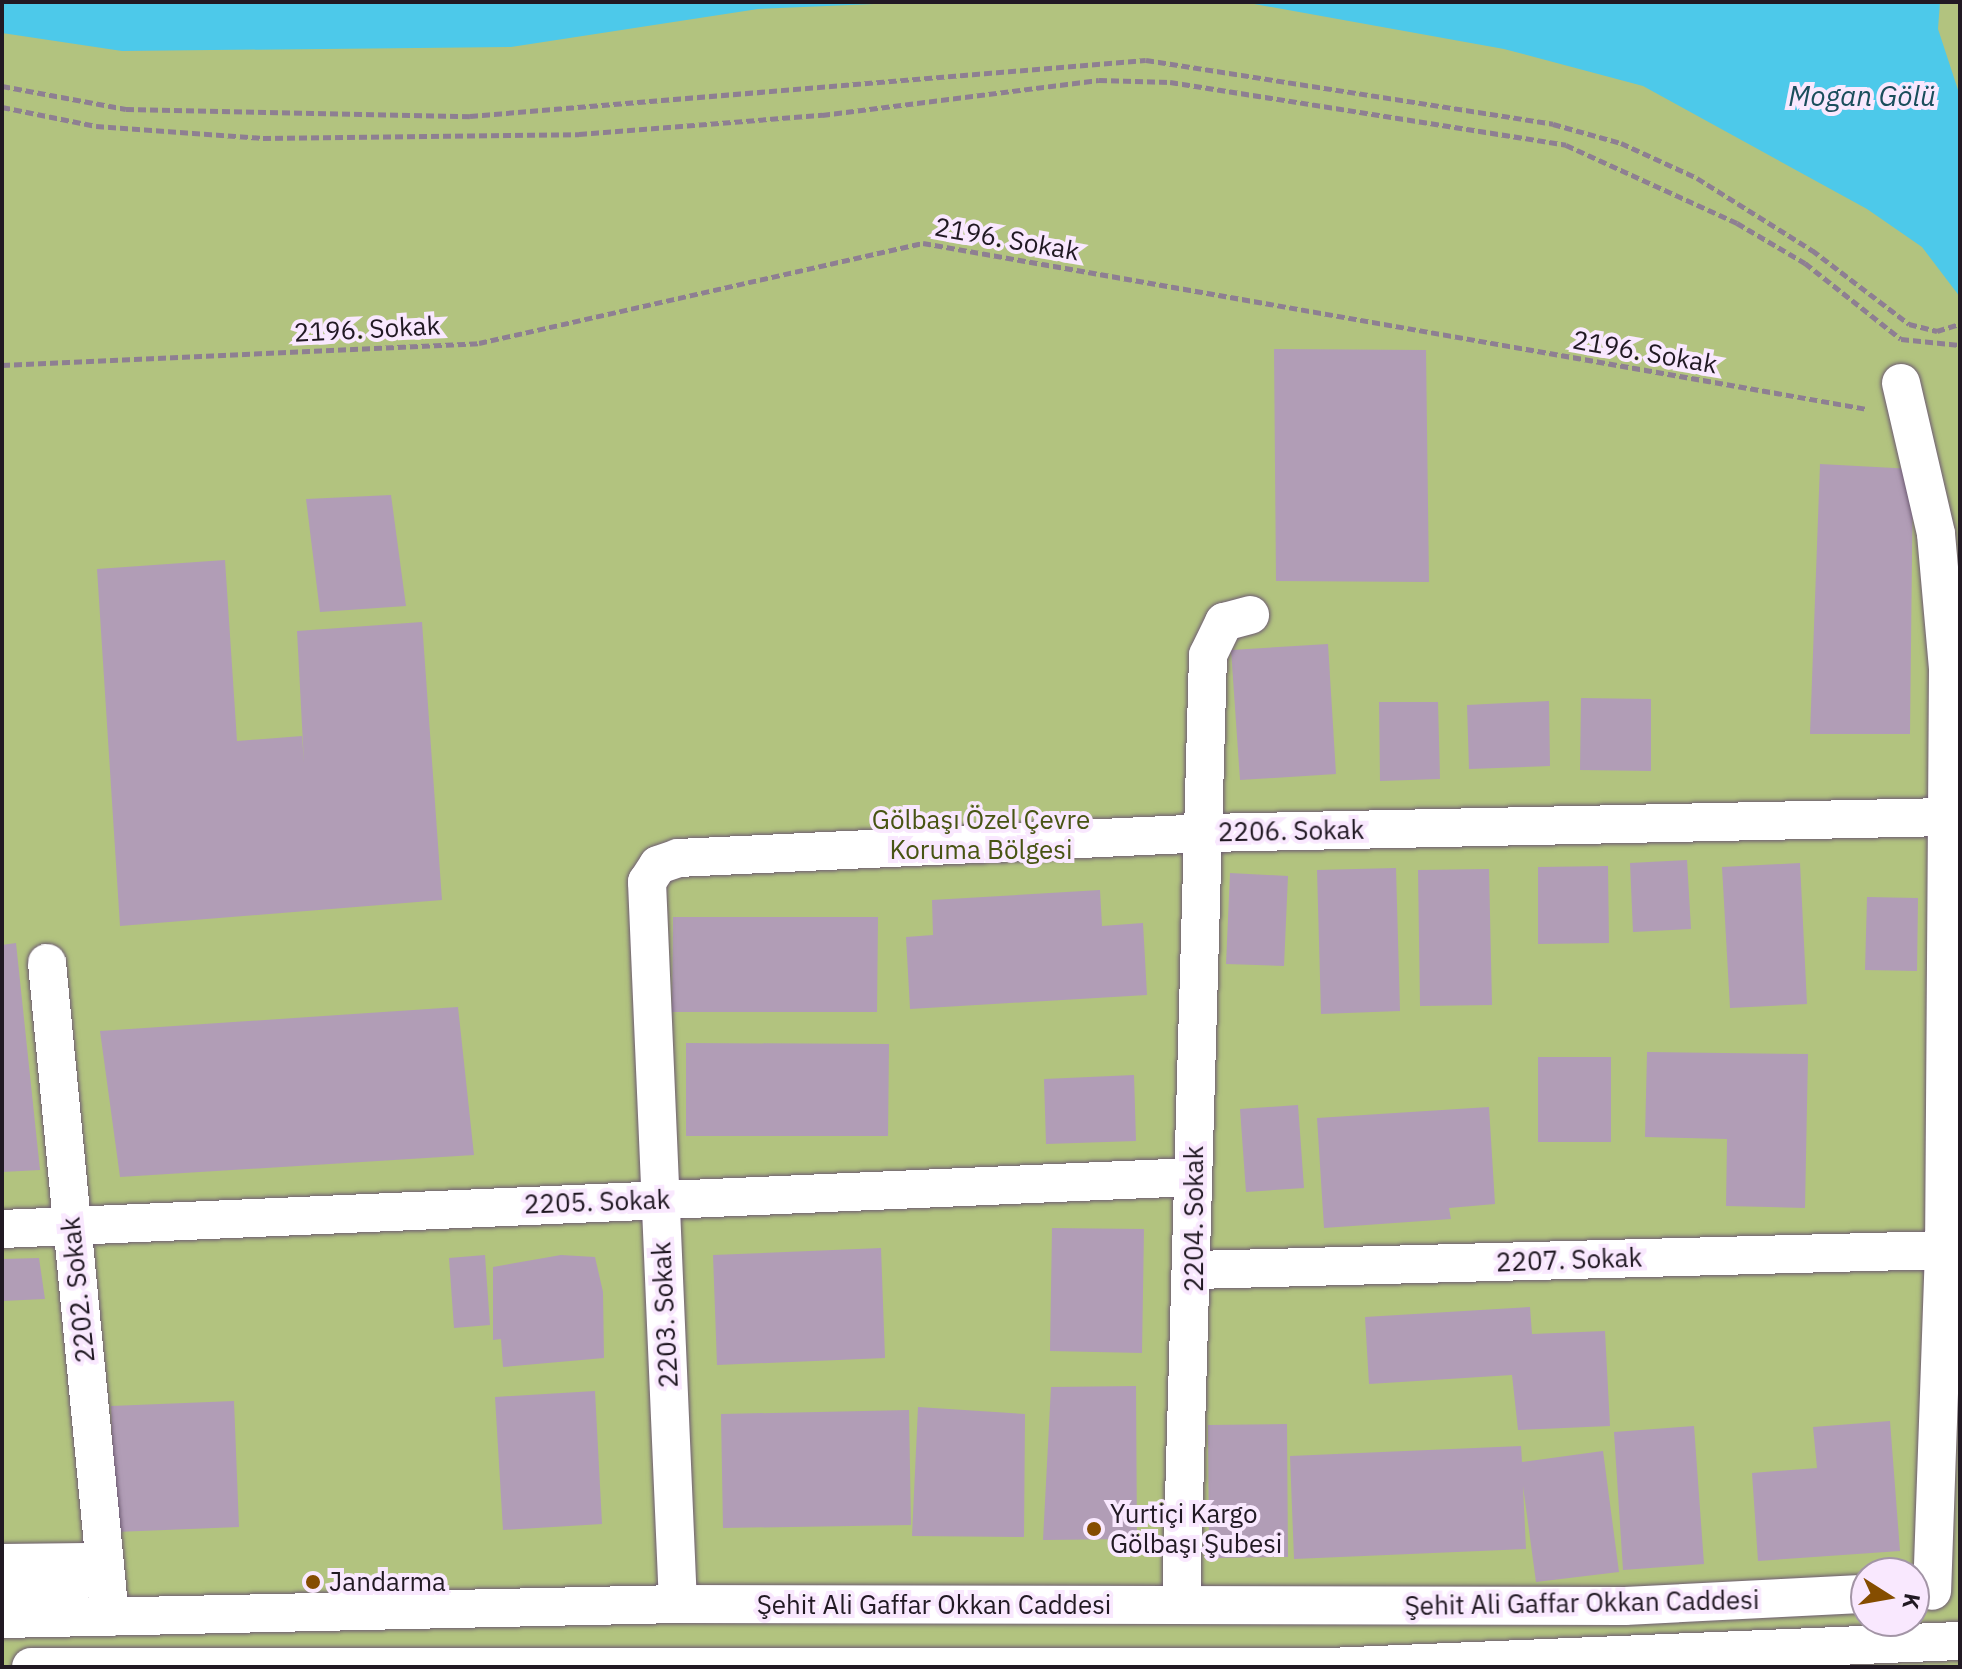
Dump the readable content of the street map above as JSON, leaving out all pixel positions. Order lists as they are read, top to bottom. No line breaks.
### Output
{"streets":{"street":["2206. Sokak","2205. Sokak","2204. Sokak","2207. Sokak","2202. Sokak","2203. Sokak","Şehit Ali Gaffar Okkan Caddesi"],"path":["2196. Sokak"]},"crossings":[["2206. Sokak","2204. Sokak"],["2206. Sokak","2203. Sokak"],["2205. Sokak","2204. Sokak"],["2205. Sokak","2202. Sokak"],["2205. Sokak","2203. Sokak"],["2204. Sokak","2207. Sokak"],["2204. Sokak","Şehit Ali Gaffar Okkan Caddesi"],["2202. Sokak","Şehit Ali Gaffar Okkan Caddesi"],["2203. Sokak","Şehit Ali Gaffar Okkan Caddesi"]],"water":["Mogan Gölü"],"parks":["Gölbaşı Özel Çevre Koruma Bölgesi"],"places":["Yurtiçi Kargo Gölbaşı Şubesi","Jandarma"],"north":"right"}
